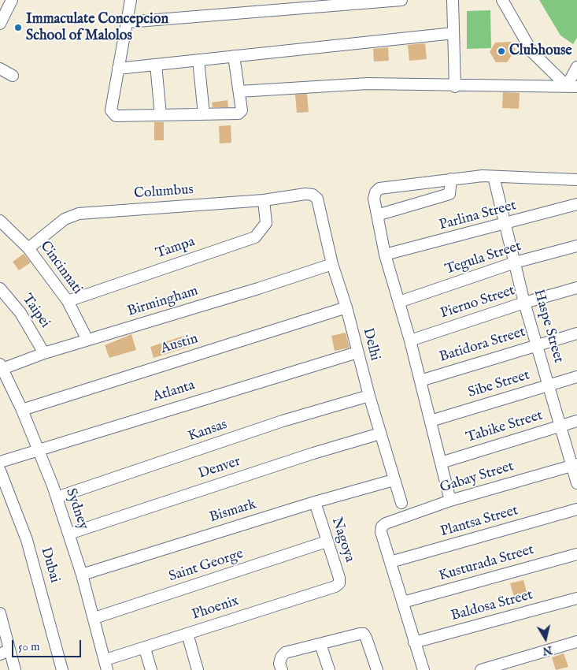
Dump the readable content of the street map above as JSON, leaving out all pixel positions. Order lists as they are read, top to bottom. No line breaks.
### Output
{"streets":{"street":["Columbus","Parlina Street","Tampa","Tegula Street","Cincinnati","Birmingham","Pierno Street","Taipei","Haspe Street","Austin","Delhi","Batidora Street","Sibe Street","Atlanta","Tabike Street","Kansas","Denver","Gabay Street","Sydney","Bismark","Plantsa Street","Nagoya","Kusturada Street","Dubai","Saint George","Baldosa Street","Phoenix"]},"crossings":[["Columbus","Tampa"],["Columbus","Cincinnati"],["Columbus","Delhi"],["Parlina Street","Haspe Street"],["Tampa","Cincinnati"],["Tegula Street","Haspe Street"],["Cincinnati","Birmingham"],["Birmingham","Taipei"],["Birmingham","Delhi"],["Birmingham","Sydney"],["Pierno Street","Haspe Street"],["Haspe Street","Batidora Street"],["Haspe Street","Sibe Street"],["Haspe Street","Tabike Street"],["Haspe Street","Gabay Street"],["Austin","Delhi"],["Austin","Sydney"],["Delhi","Atlanta"],["Delhi","Kansas"],["Delhi","Denver"],["Delhi","Bismark"],["Atlanta","Sydney"],["Kansas","Sydney"],["Denver","Sydney"],["Gabay Street","Plantsa Street"],["Sydney","Bismark"],["Sydney","Saint George"],["Sydney","Phoenix"],["Bismark","Nagoya"],["Nagoya","Saint George"],["Nagoya","Phoenix"]],"places":["Immaculate Concepcion School of Malolos","Clubhouse"],"scale_bar":"50 m","north":"bottom"}
